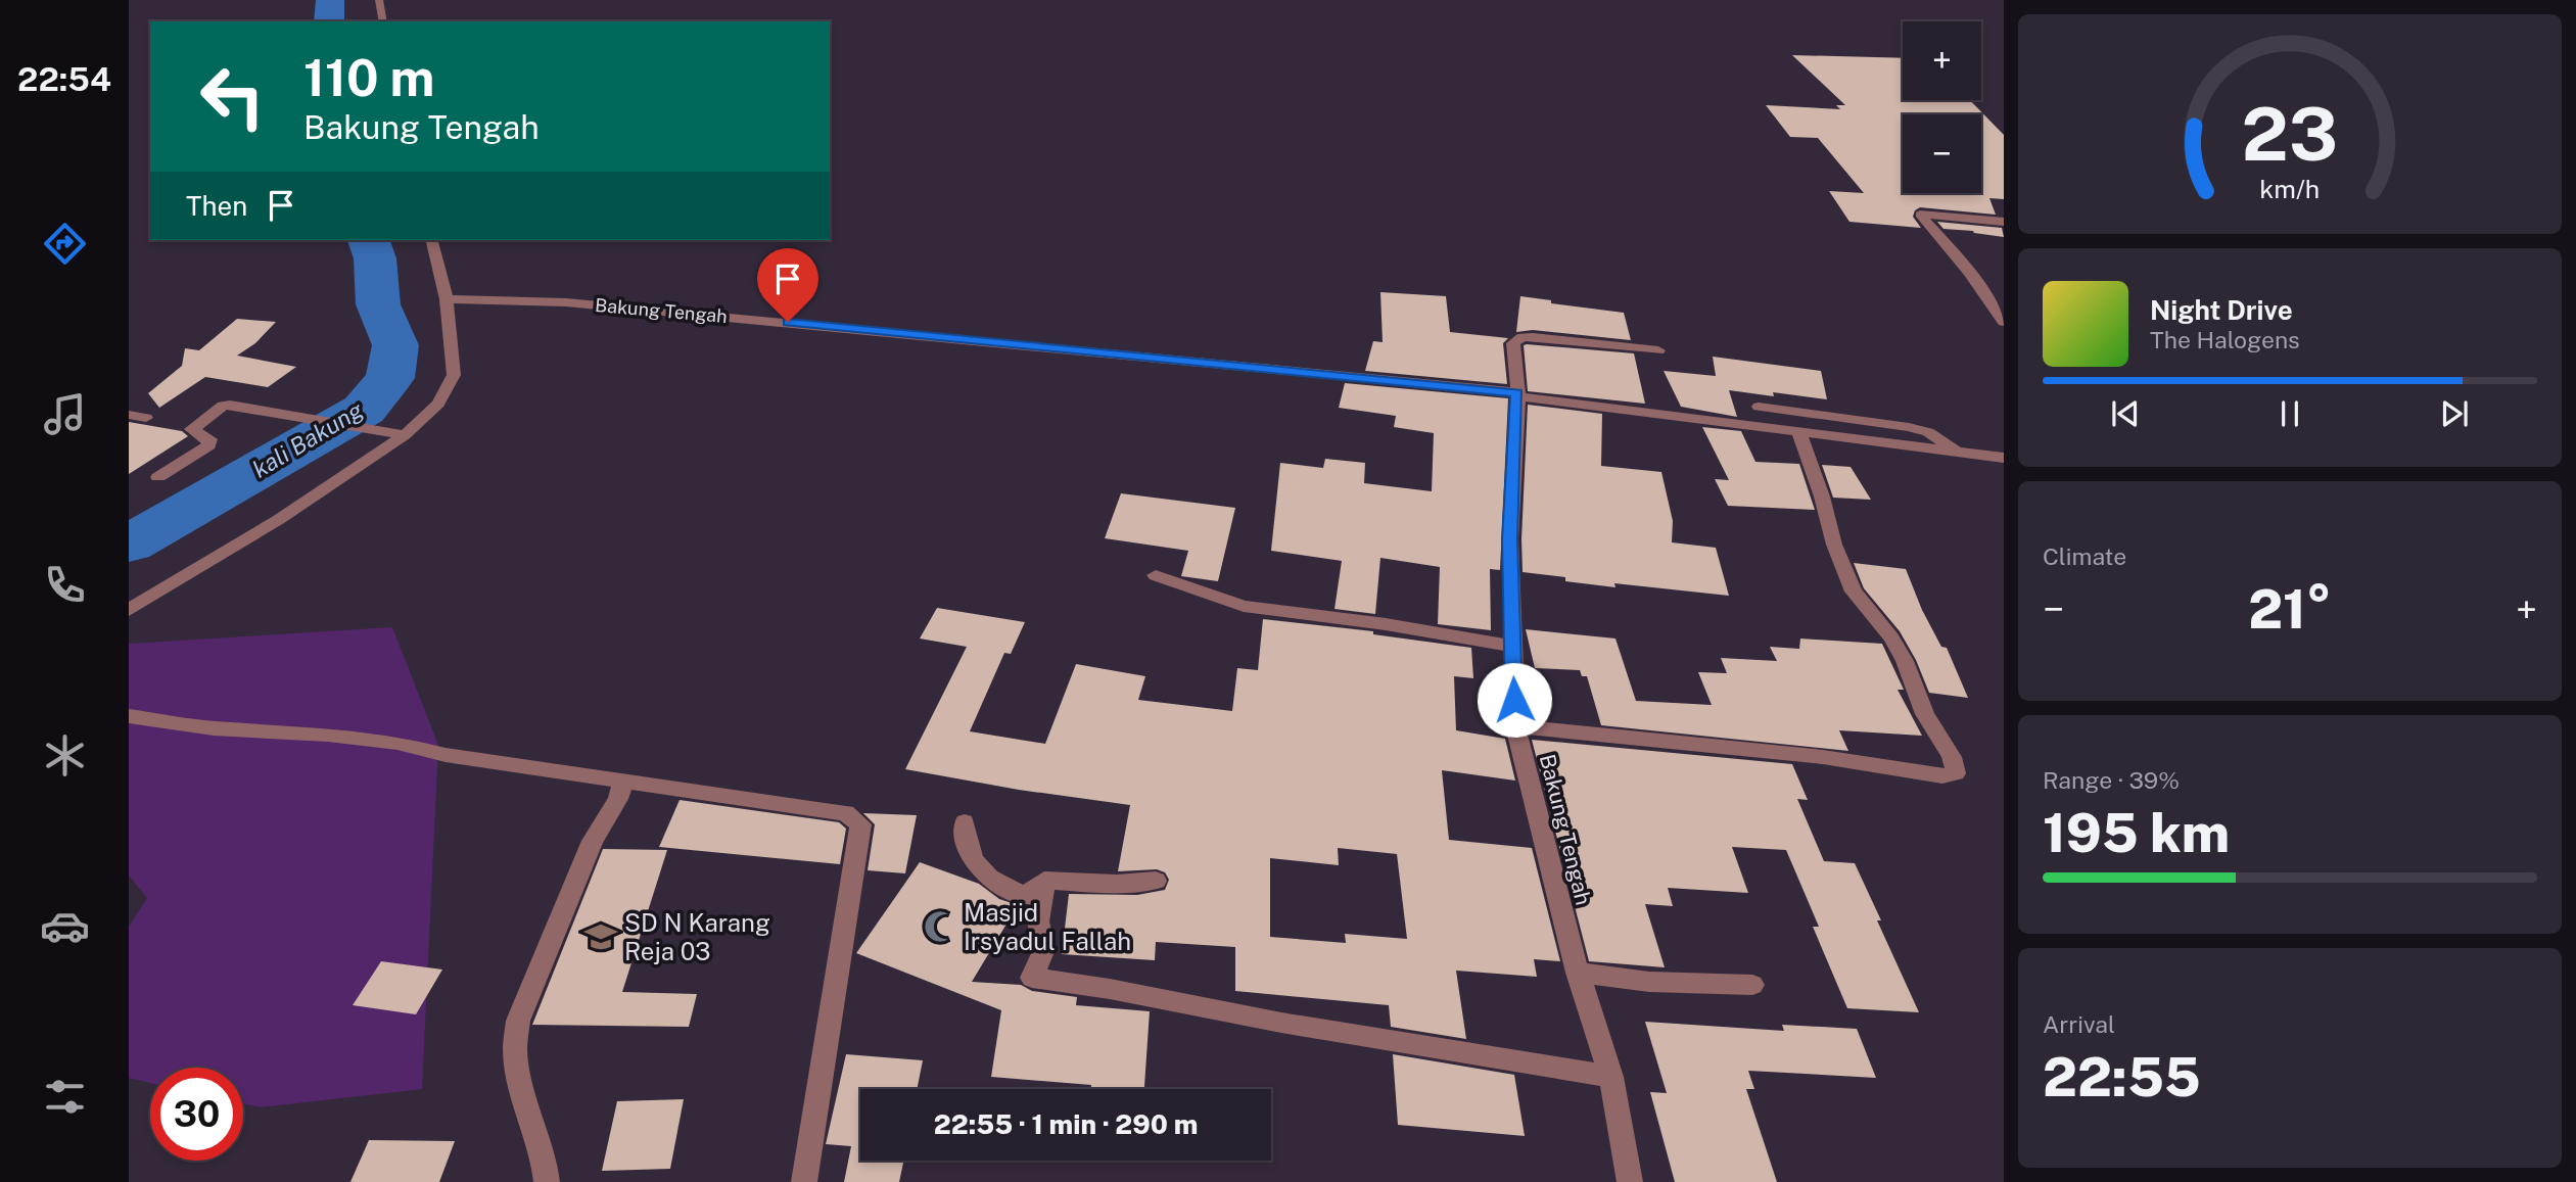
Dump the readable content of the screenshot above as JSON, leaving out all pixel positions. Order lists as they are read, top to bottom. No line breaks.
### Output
{"streets":{"street":["Bakung Tengah"]},"water":["kali Bakung"],"places":{"mosque":["Masjid Irsyadul Fallah"],"school or university":["SD N Karang Reja 03"]},"page":{"tabs":"22:54","map_buttons":["+","−"],"turn":["110 m","Bakung Tengah"],"then":"Then","song":["Night Drive","The Halogens"],"tile":["Climate",["Range · 39%","195 km"],["Arrival","22:55"]],"heat":["−","21°","+"],"limit":"30","trip":"22:55 · 1 min · 290 m","gauge":["23","km/h"]}}
